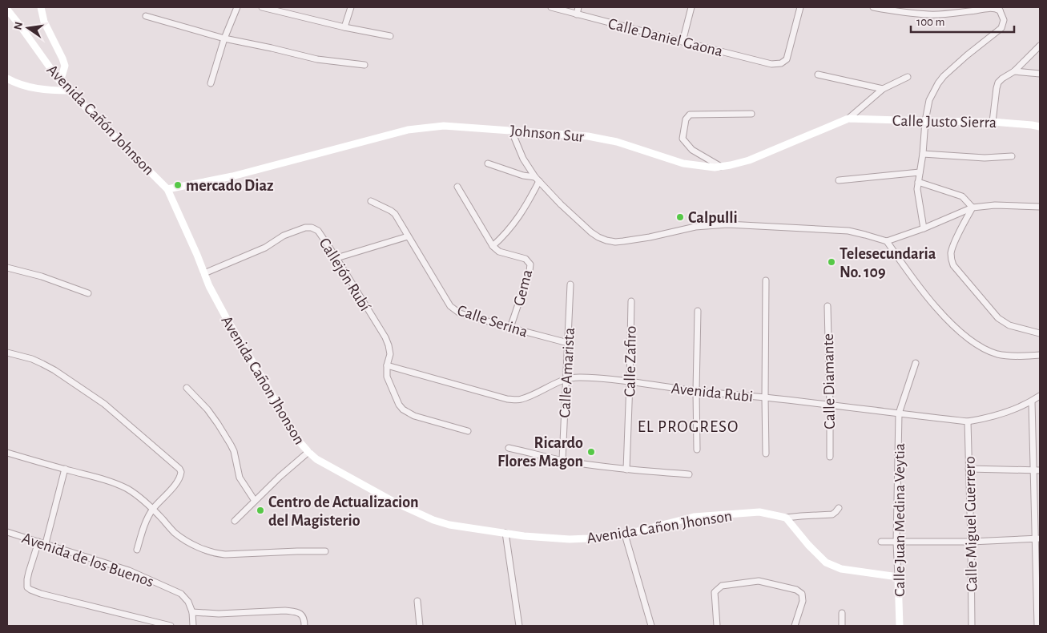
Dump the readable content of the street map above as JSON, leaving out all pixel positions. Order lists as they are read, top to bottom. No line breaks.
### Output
{"streets":{"main road":["Avenida Cañón Johnson","Calle Justo Sierra","Johnson Sur","Avenida Cañon Jhonson","Calle Juan Medina Veytia"],"street":["Calle Daniel Gaona","Callejón Rubí","Gema","Calle Serina","Calle Zafiro","Calle Amarista","Calle Diamante","Avenida Rubi","Calle Miguel Guerrero","Avenida de los Buenos"]},"crossings":[["Avenida Cañón Johnson","Johnson Sur"],["Avenida Cañón Johnson","Avenida Cañon Jhonson"],["Calle Justo Sierra","Johnson Sur"],["Johnson Sur","Avenida Cañon Jhonson"],["Callejón Rubí","Avenida Cañon Jhonson"],["Callejón Rubí","Avenida Rubi"],["Gema","Calle Serina"],["Calle Serina","Calle Amarista"],["Calle Zafiro","Avenida Rubi"],["Calle Amarista","Avenida Rubi"],["Calle Diamante","Avenida Rubi"],["Avenida Rubi","Calle Juan Medina Veytia"],["Avenida Rubi","Calle Miguel Guerrero"]],"districts":["EL PROGRESO"],"places":["mercado Diaz","Calpulli","Telesecundaria No. 109","Ricardo Flores Magon","Centro de Actualizacion del Magisterio"],"scale_bar":"100 m","north":"left"}
